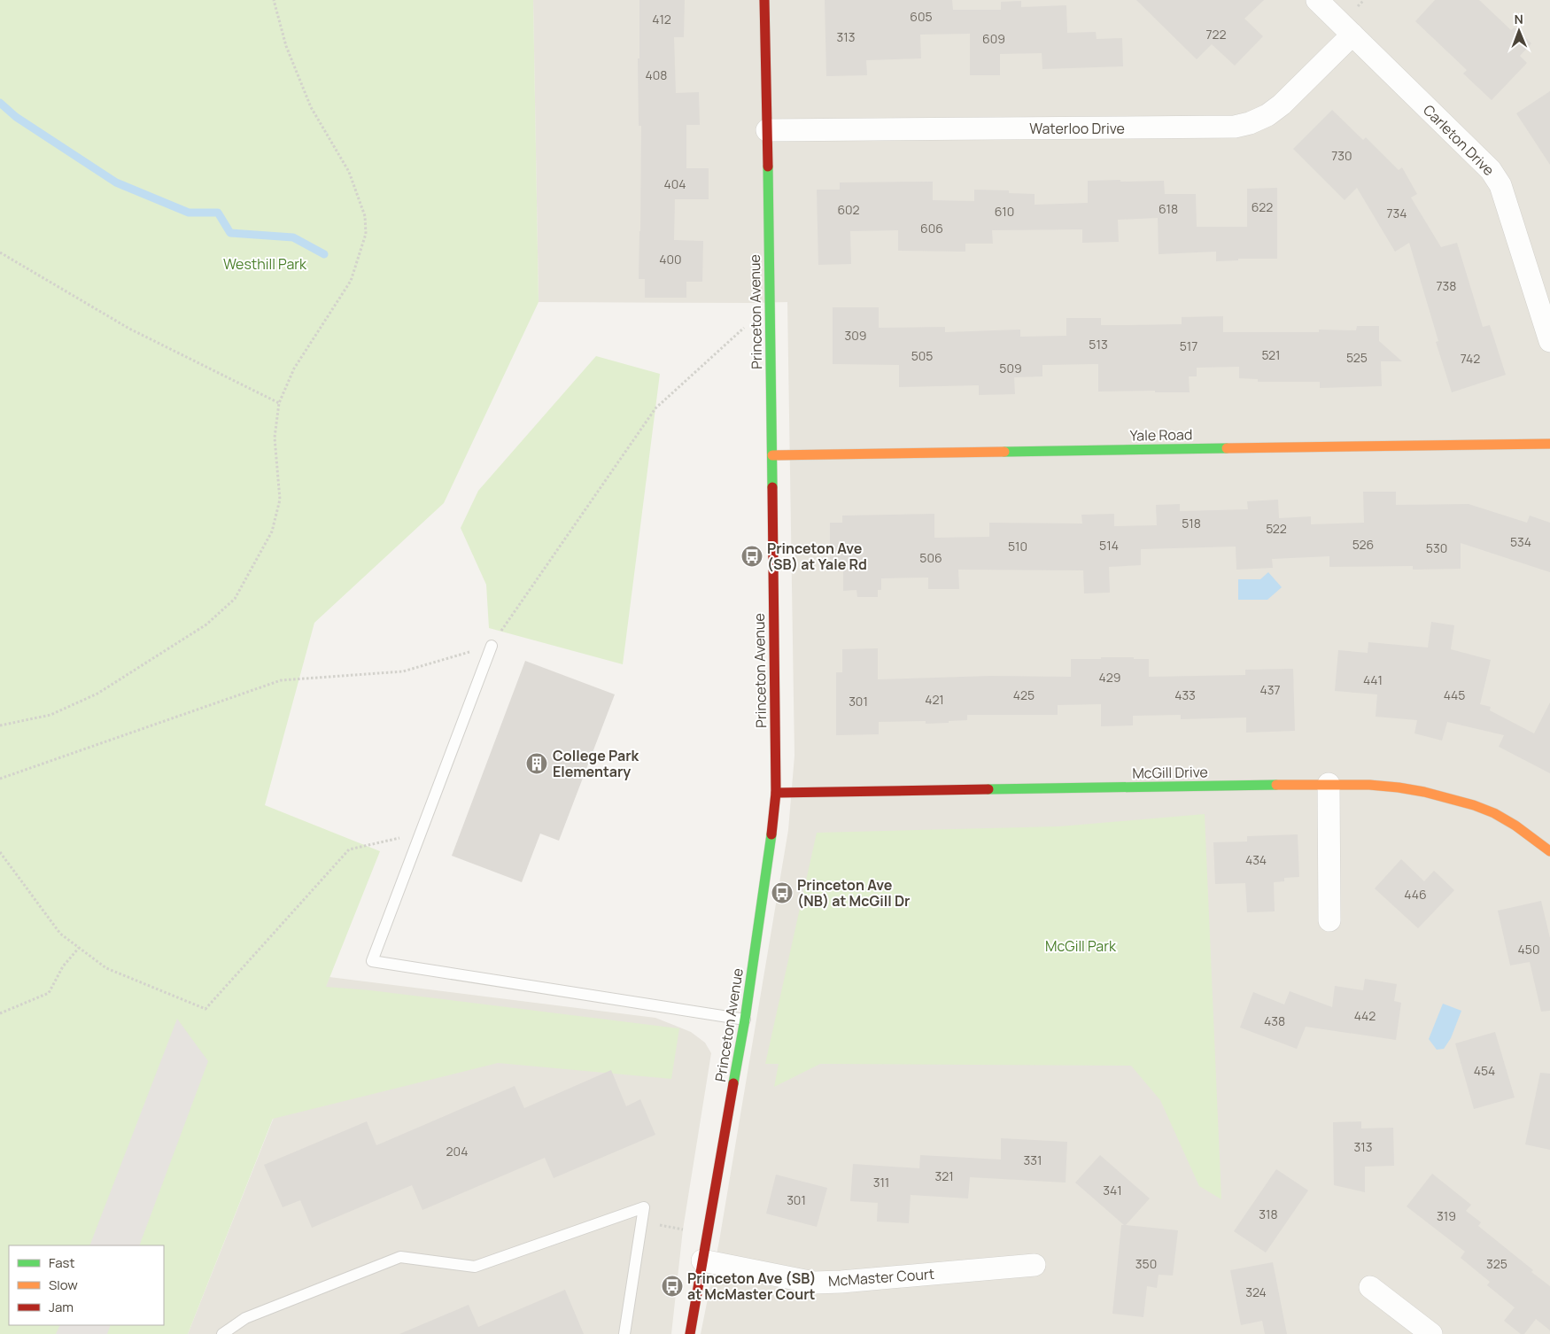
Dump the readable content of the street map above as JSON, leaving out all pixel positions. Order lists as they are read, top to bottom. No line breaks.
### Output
{"streets":{"street":["Waterloo Drive","Carleton Drive","Princeton Avenue","Yale Road","McGill Drive","McMaster Court"]},"crossings":[["Waterloo Drive","Carleton Drive"],["Waterloo Drive","Princeton Avenue"],["Princeton Avenue","Yale Road"],["Princeton Avenue","McGill Drive"],["Princeton Avenue","McMaster Court"]],"parks":["Westhill Park","McGill Park"],"places":{"bus stop":["Princeton Ave (SB) at Yale Rd","Princeton Ave (NB) at McGill Dr","Princeton Ave (SB) at McMaster Court"],"building":["College Park Elementary"]},"house_numbers":["605","412","722","313","609","408","730","404","622","618","602","610","734","606","400","738","309","513","517","521","505","525","742","509","518","522","534","526","514","510","530","506","429","441","437","425","433","445","421","301","434","446","450","442","438","454","313","204","331","321","311","341","301","318","319","350","325","324"],"legend":["Fast","Slow","Jam"],"north":"top"}
